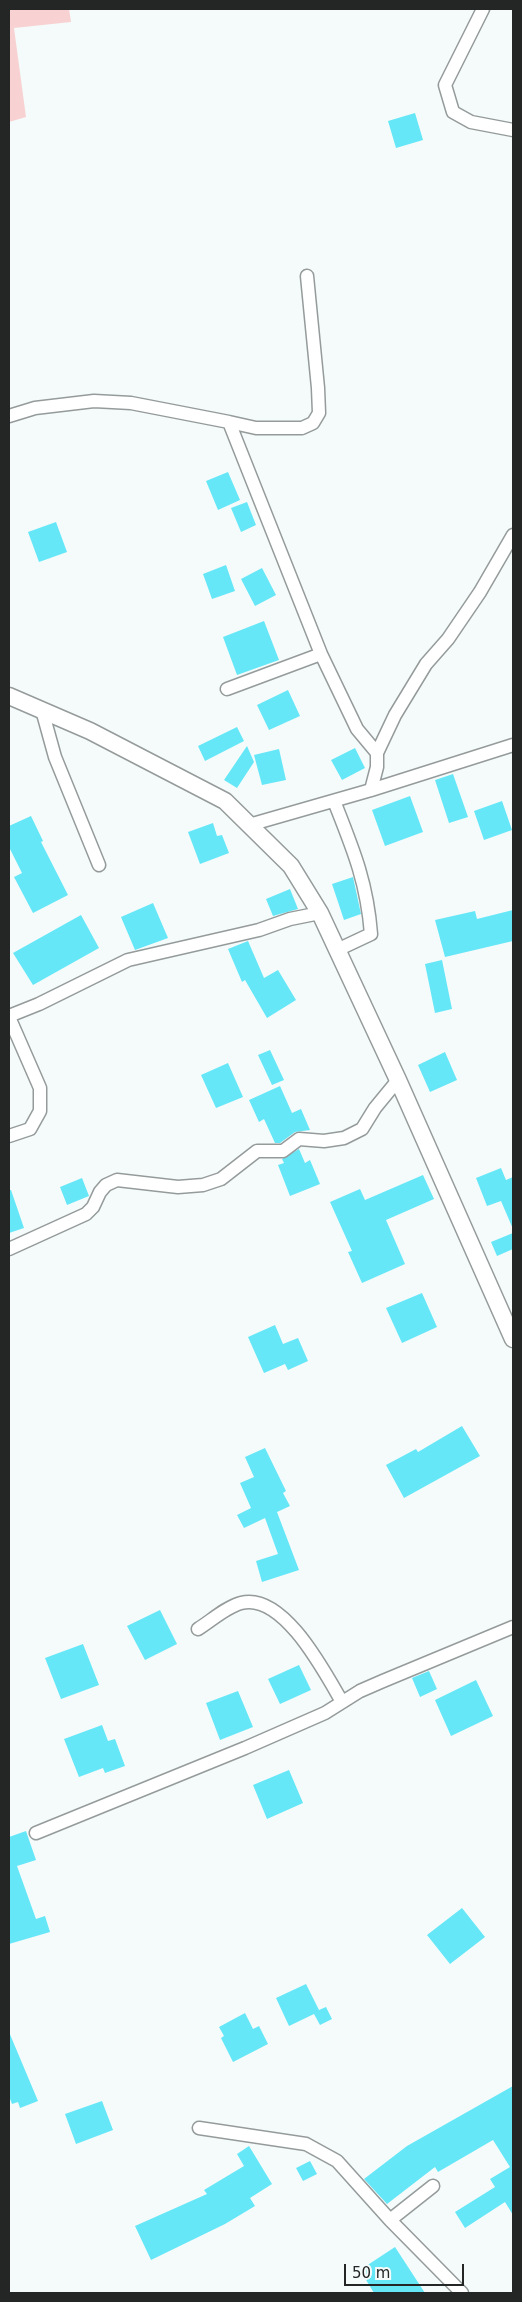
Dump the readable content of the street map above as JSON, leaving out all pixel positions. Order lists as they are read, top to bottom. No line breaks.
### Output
{"scale_bar":"50 m"}
